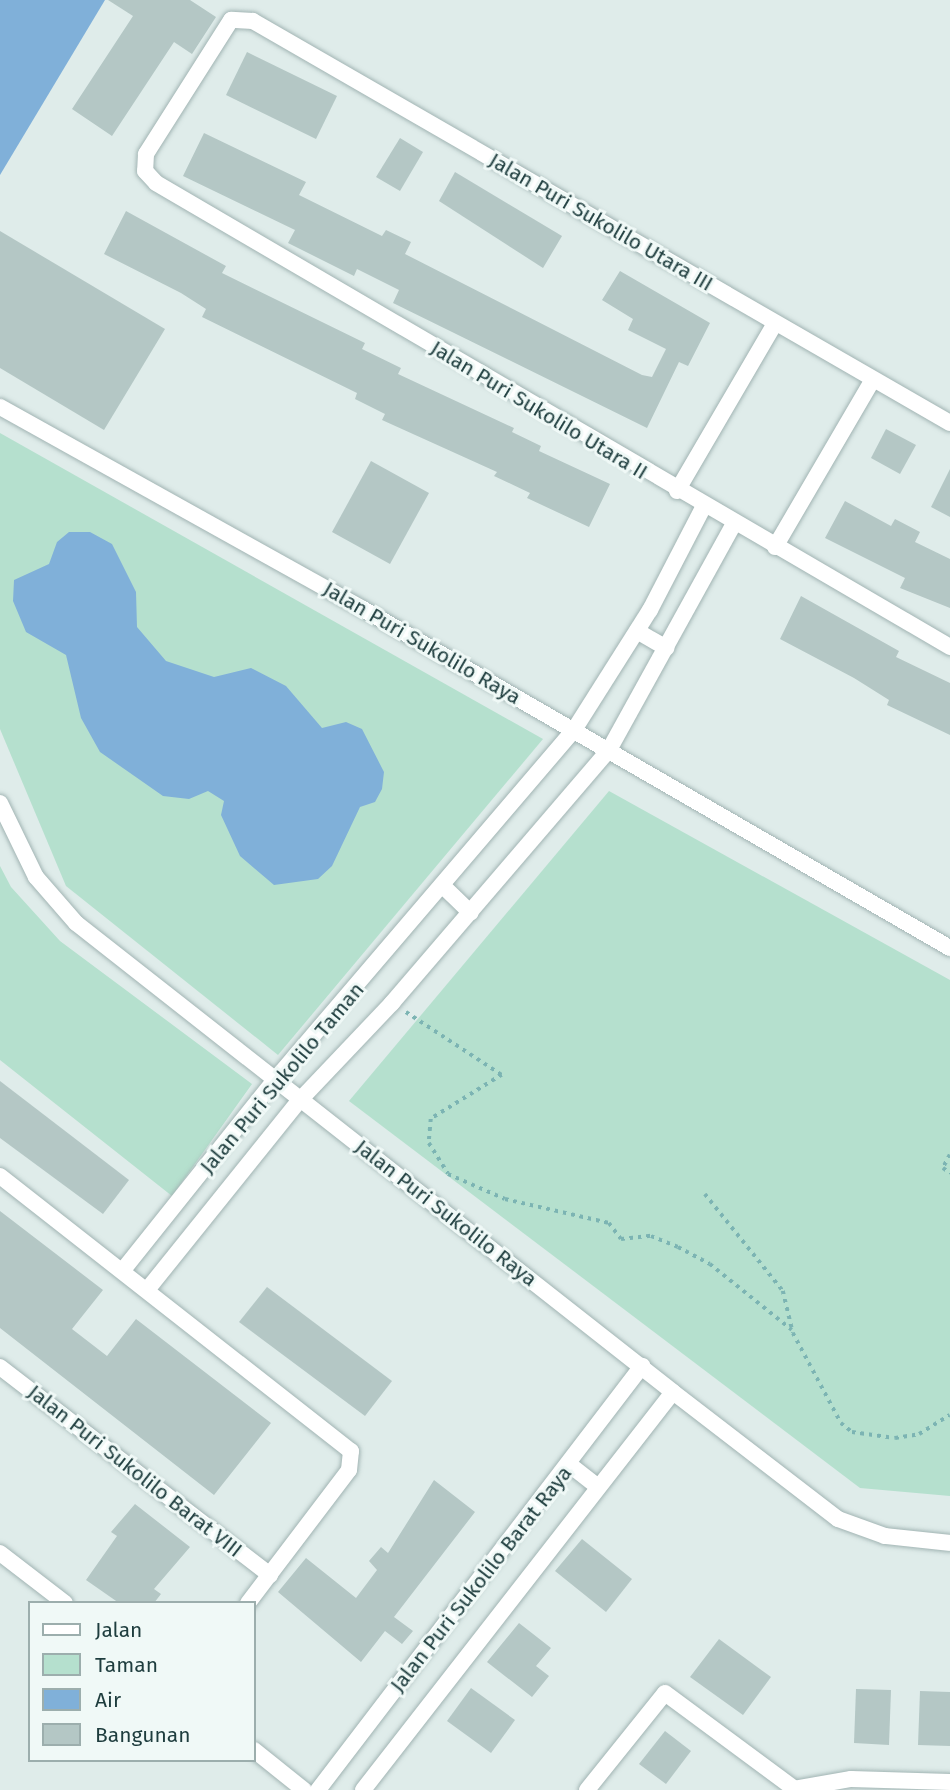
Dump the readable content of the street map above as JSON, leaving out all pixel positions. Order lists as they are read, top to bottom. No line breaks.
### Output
{"streets":{"street":["Jalan Puri Sukolilo Utara III","Jalan Puri Sukolilo Utara II","Jalan Puri Sukolilo Raya","Jalan Puri Sukolilo Taman","Jalan Puri Sukolilo Barat VIII","Jalan Puri Sukolilo Barat Raya"]},"crossings":[["Jalan Puri Sukolilo Utara III","Jalan Puri Sukolilo Utara II"],["Jalan Puri Sukolilo Utara II","Jalan Puri Sukolilo Taman"],["Jalan Puri Sukolilo Raya","Jalan Puri Sukolilo Taman"],["Jalan Puri Sukolilo Raya","Jalan Puri Sukolilo Barat Raya"]],"legend":["Jalan","Taman","Air","Bangunan"]}
